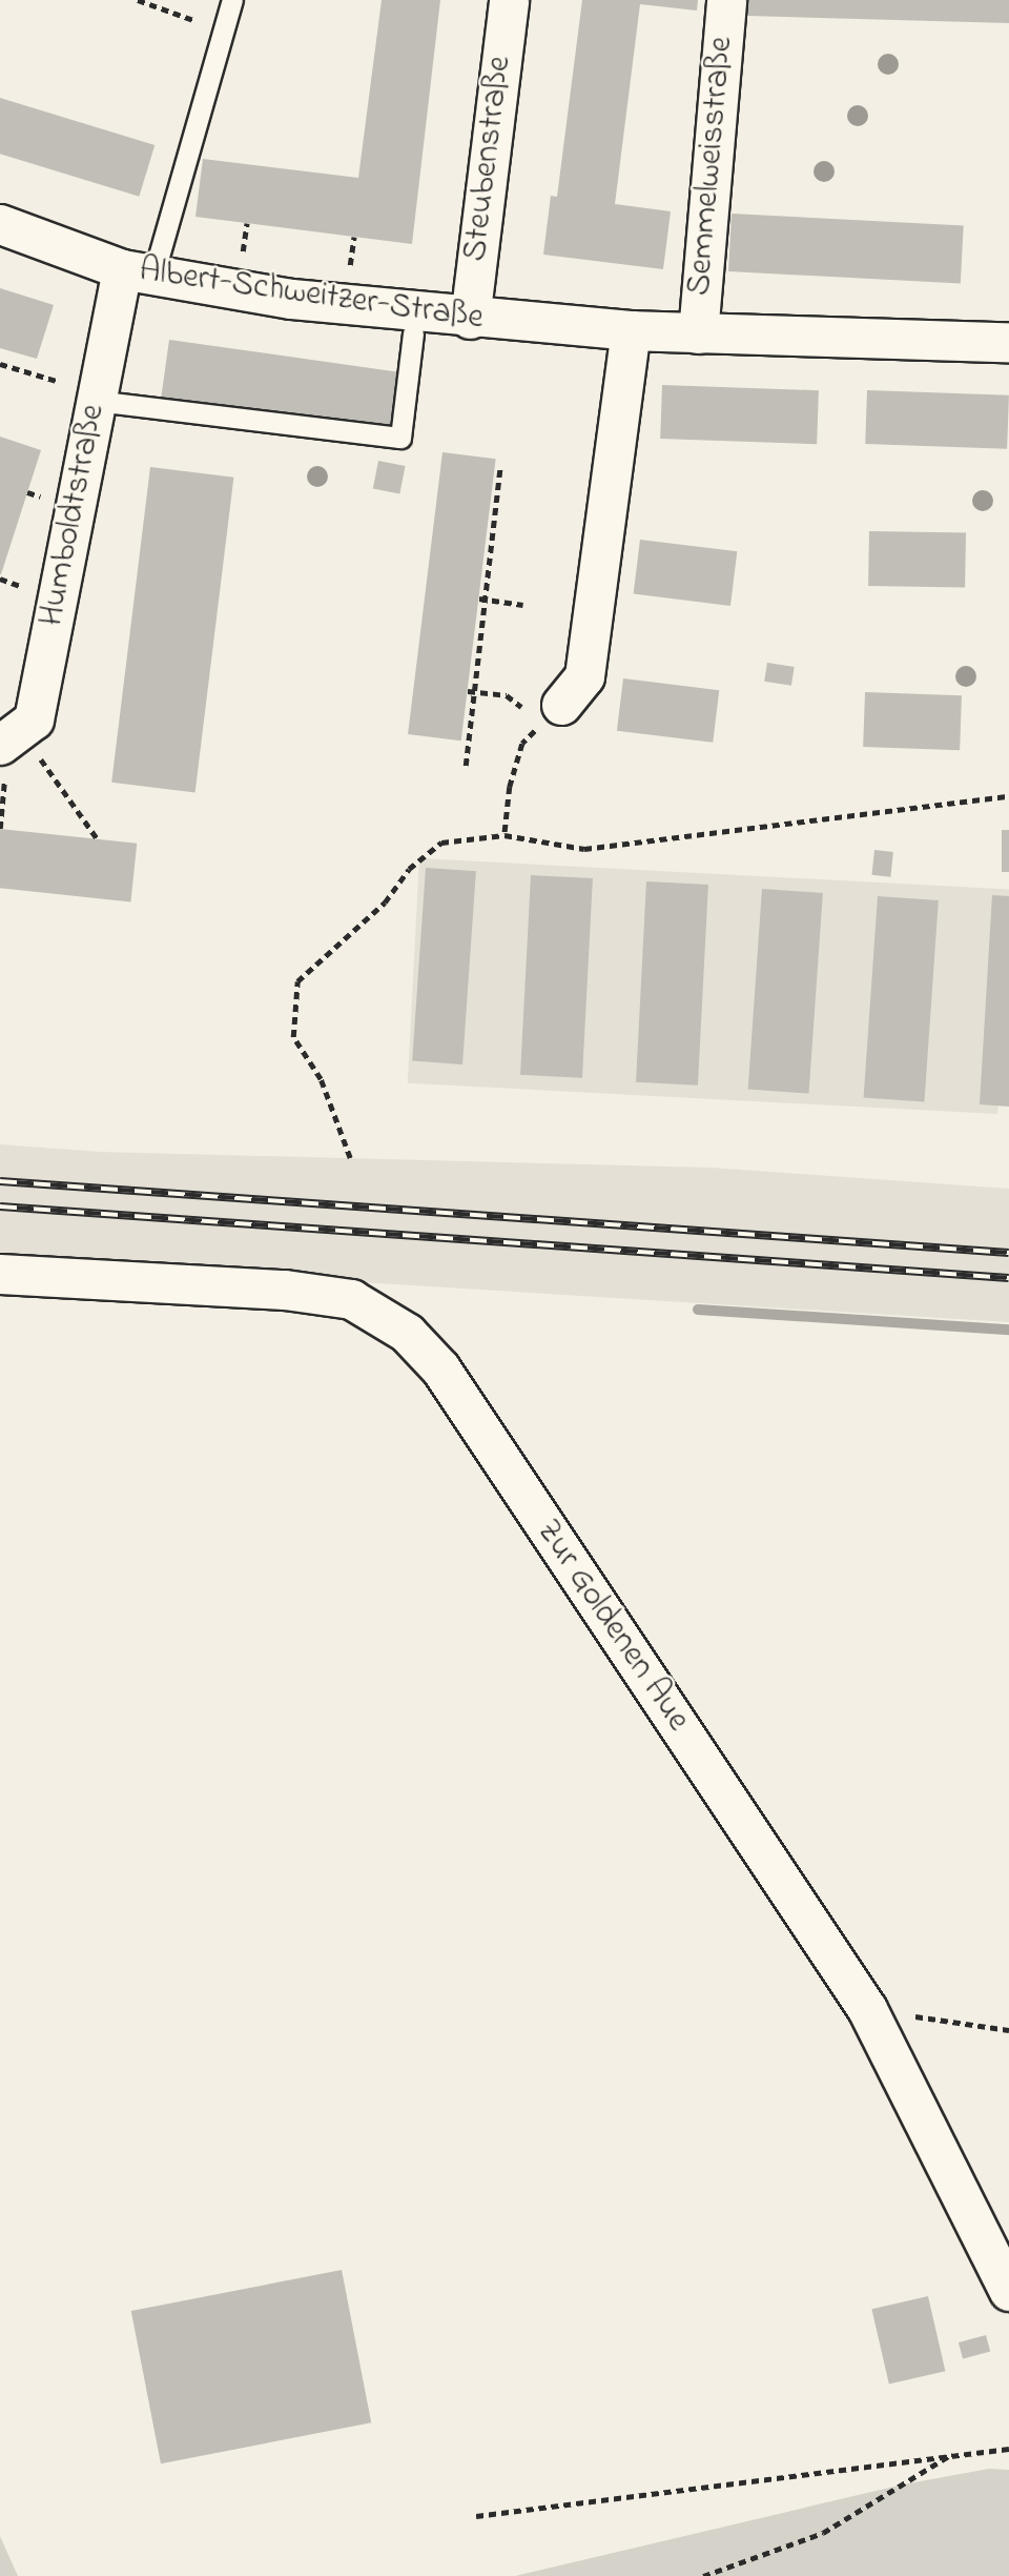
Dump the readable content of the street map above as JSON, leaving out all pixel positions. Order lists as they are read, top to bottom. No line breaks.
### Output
{"streets":{"street":["Steubenstraße","Semmelweisstraße","Albert-Schweitzer-Straße","Humboldtstraße","Zur Goldenen Aue"]},"crossings":[["Steubenstraße","Albert-Schweitzer-Straße"],["Semmelweisstraße","Albert-Schweitzer-Straße"],["Albert-Schweitzer-Straße","Humboldtstraße"]]}
